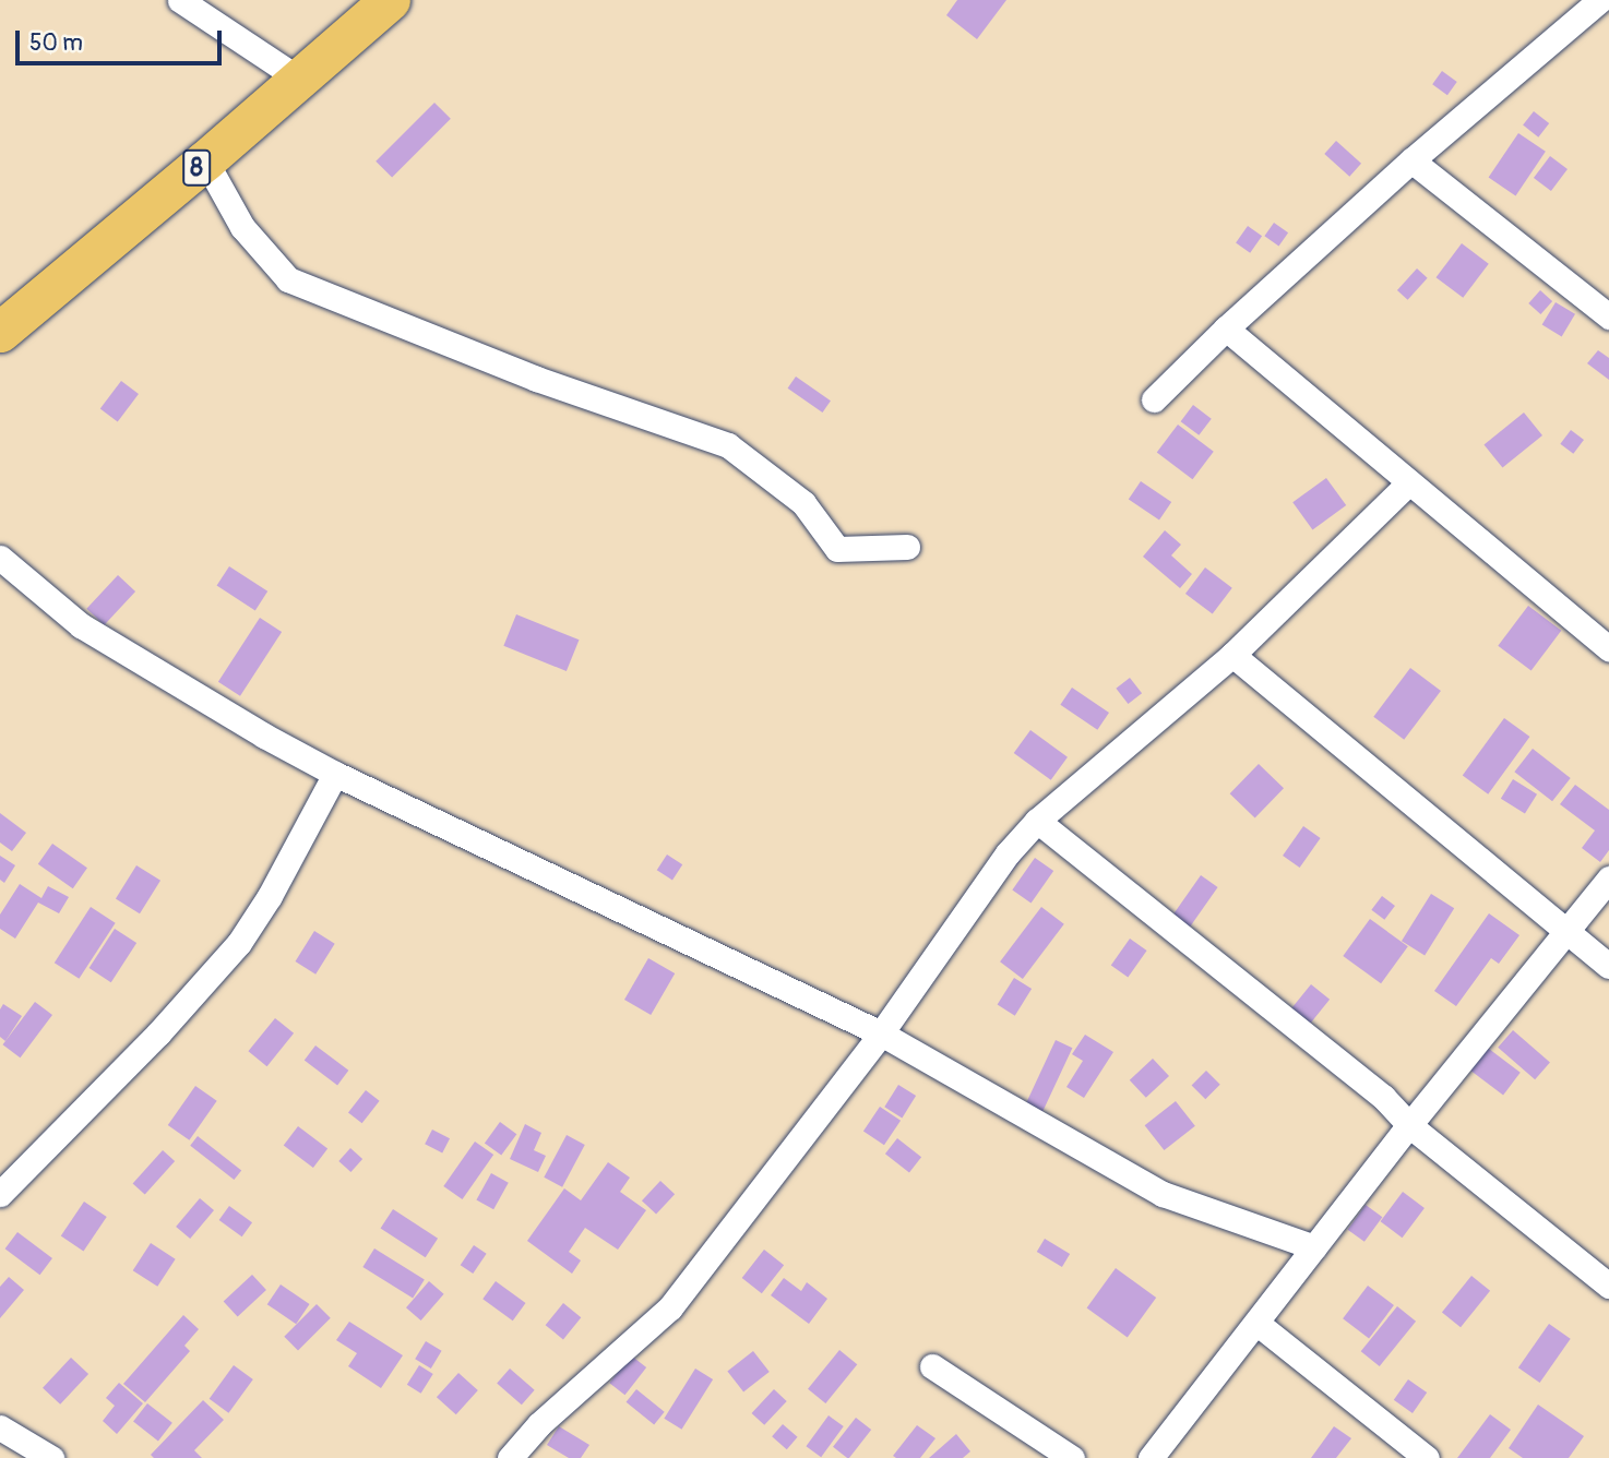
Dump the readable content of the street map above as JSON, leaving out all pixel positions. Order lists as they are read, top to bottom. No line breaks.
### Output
{"streets":{"main road":["8"]},"scale_bar":"50 m"}
